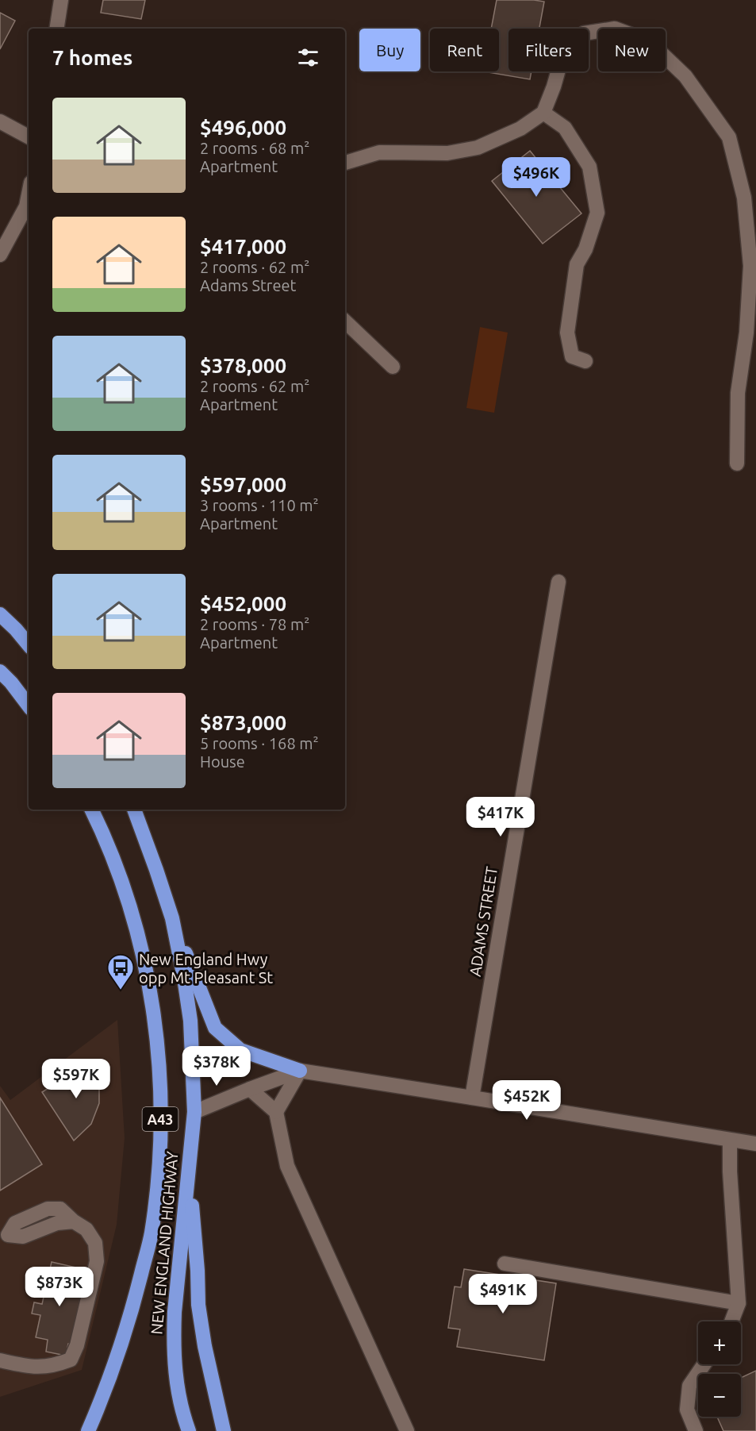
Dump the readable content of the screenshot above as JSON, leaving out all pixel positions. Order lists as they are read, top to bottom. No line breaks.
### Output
{"streets":{"highway":["A43","NEW ENGLAND HIGHWAY"],"street":["ADAMS STREET"]},"places":{"bus stop":["New England Hwy opp Mt Pleasant St"]},"page":{"chip":["Buy","Rent","Filters","New"],"heading":"7 homes","list":[{"name":"$496,000","note":"2 rooms · 68 m² · Apartment"},{"name":"$417,000","note":"2 rooms · 62 m² · Adams Street"},{"name":"$378,000","note":"2 rooms · 62 m² · Apartment"},{"name":"$597,000","note":"3 rooms · 110 m² · Apartment"},{"name":"$452,000","note":"2 rooms · 78 m² · Apartment"},{"name":"$873,000","note":"5 rooms · 168 m² · House"}],"price":["$496K","$417K","$378K","$597K","$452K","$873K","$491K"],"map_buttons":["+","−"]}}
